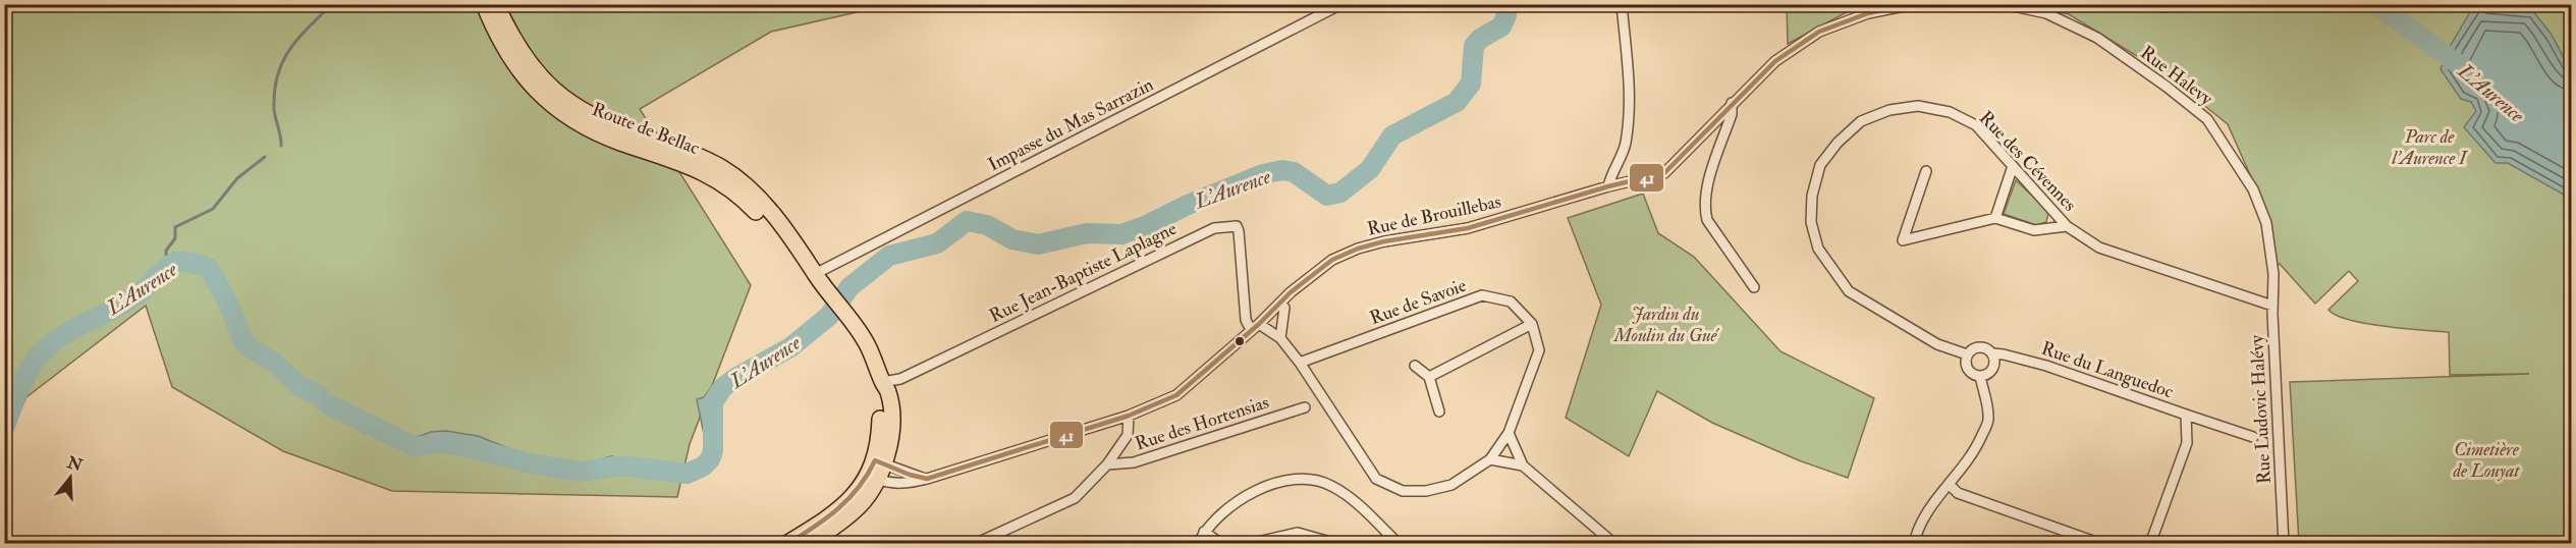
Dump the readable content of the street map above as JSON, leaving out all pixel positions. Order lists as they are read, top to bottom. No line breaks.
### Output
{"streets":{"main road":["Route de Bellac"],"street":["Rue Halevy","Impasse du Mas Sarrazin","Rue des Cévennes","Rue de Brouillebas","Rue Jean-Baptiste Laplagne","Rue de Savoie","Rue du Languedoc","Rue Ludovic Halévy","Rue des Hortensias"]},"crossings":[["Rue Halevy","Rue Ludovic Halévy"],["Impasse du Mas Sarrazin","Route de Bellac"],["Route de Bellac","Rue Jean-Baptiste Laplagne"],["Rue des Cévennes","Rue du Languedoc"],["Rue des Cévennes","Rue Ludovic Halévy"],["Rue de Brouillebas","Rue Jean-Baptiste Laplagne"]],"water":["L'Aurence"],"parks":["Parc de l'Aurence I","Jardin du Moulin du Gué","Cimetière de Louyat"],"lines":["transit line 41"],"north":"top"}
